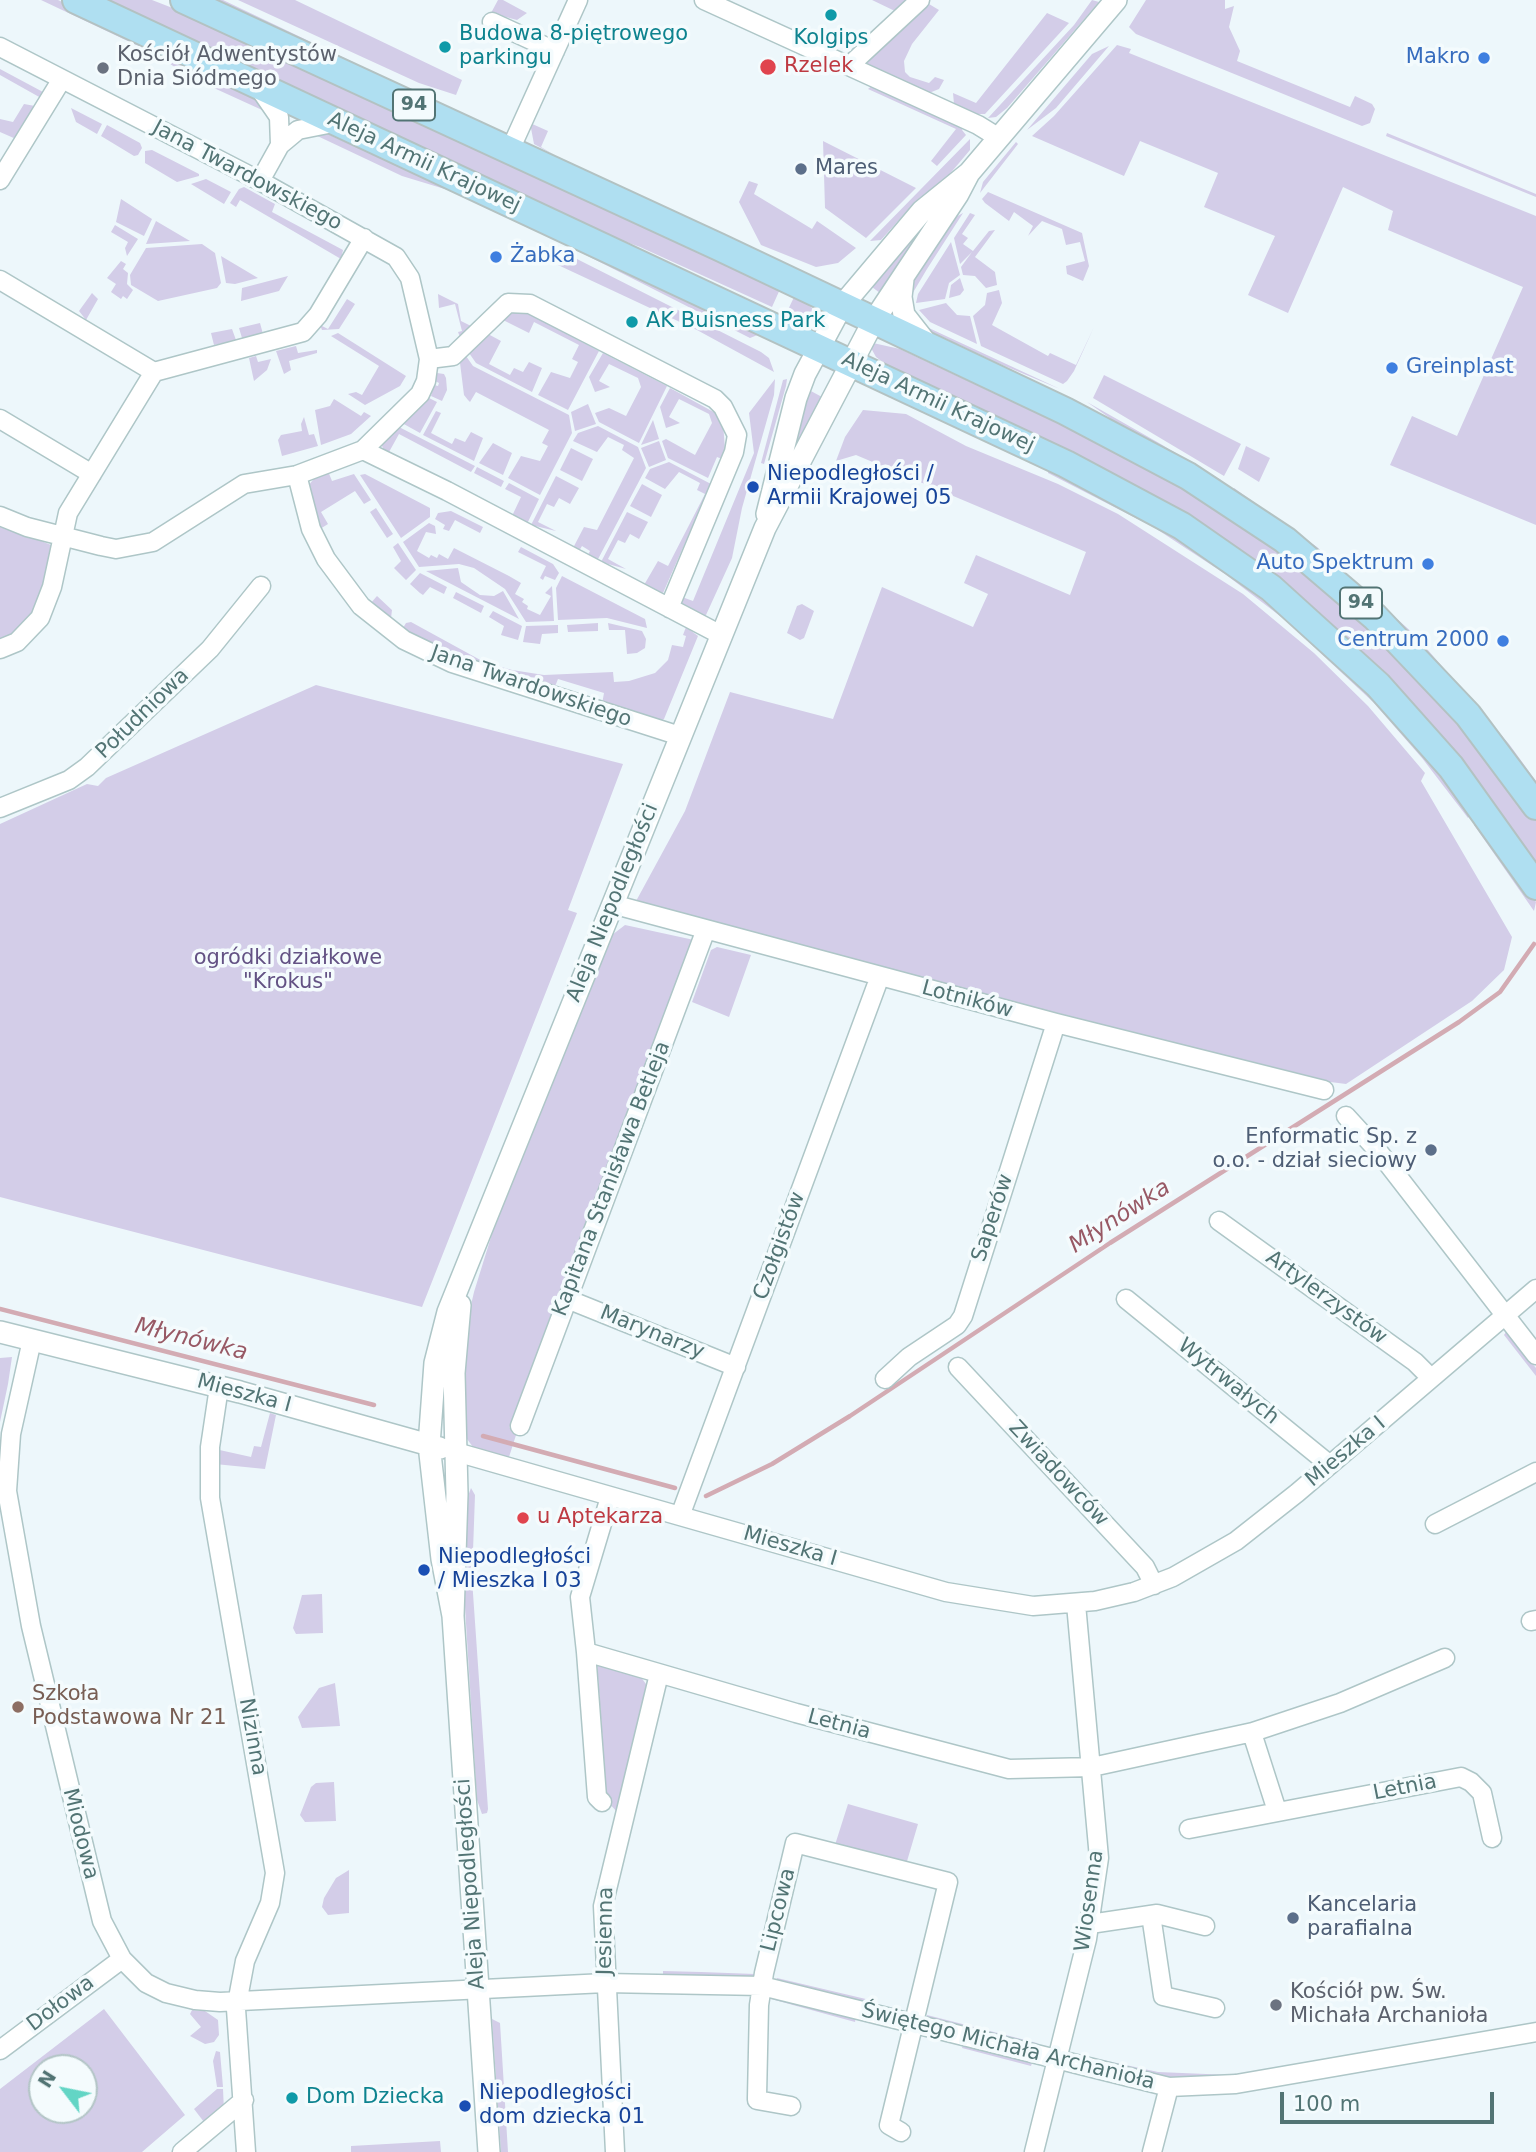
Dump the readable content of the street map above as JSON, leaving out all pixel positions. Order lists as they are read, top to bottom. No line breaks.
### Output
{"streets":{"main road":["94","Aleja Armii Krajowej"],"street":["Jana Twardowskiego","Południowa","Aleja Niepodległości","Lotników","Kapitana Stanisława Betleja","Saperów","Czołgistów","Artylerzystów","Marynarzy","Wytrwałych","Mieszka I","Zwiadowców","Letnia","Nizinna","Miodowa","Wiosenna","Lipcowa","Jesienna","Dołowa","Świętego Michała Archanioła"]},"crossings":[["94","Aleja Niepodległości"],["Aleja Armii Krajowej","Aleja Niepodległości"],["Jana Twardowskiego","Aleja Niepodległości"],["Aleja Niepodległości","Lotników"],["Aleja Niepodległości","Mieszka I"],["Aleja Niepodległości","Miodowa"],["Aleja Niepodległości","Świętego Michała Archanioła"],["Lotników","Kapitana Stanisława Betleja"],["Lotników","Saperów"],["Lotników","Czołgistów"],["Kapitana Stanisława Betleja","Marynarzy"],["Czołgistów","Marynarzy"],["Czołgistów","Mieszka I"],["Artylerzystów","Mieszka I"],["Wytrwałych","Mieszka I"],["Mieszka I","Zwiadowców"],["Mieszka I","Nizinna"],["Mieszka I","Miodowa"],["Mieszka I","Wiosenna"],["Letnia","Wiosenna"],["Letnia","Jesienna"],["Nizinna","Miodowa"],["Miodowa","Dołowa"],["Miodowa","Świętego Michała Archanioła"],["Wiosenna","Świętego Michała Archanioła"],["Lipcowa","Świętego Michała Archanioła"],["Jesienna","Świętego Michała Archanioła"]],"water":["Młynówka"],"parks":["ogródki działkowe \"Krokus\""],"places":["Kolgips","Budowa 8-piętrowego parkingu","Makro","Rzelek","Kościół Adwentystów Dnia Siódmego","Mares","Żabka","AK Buisness Park","Greinplast","Niepodległości / Armii Krajowej 05","Auto Spektrum","Centrum 2000","Enformatic Sp. z o.o. - dział sieciowy","u Aptekarza","Niepodległości / Mieszka I 03","Szkoła Podstawowa Nr 21","Kancelaria parafialna","Kościół pw. Św. Michała Archanioła","Dom Dziecka","Niepodległości dom dziecka 01"],"scale_bar":"100 m","north":"top left"}
